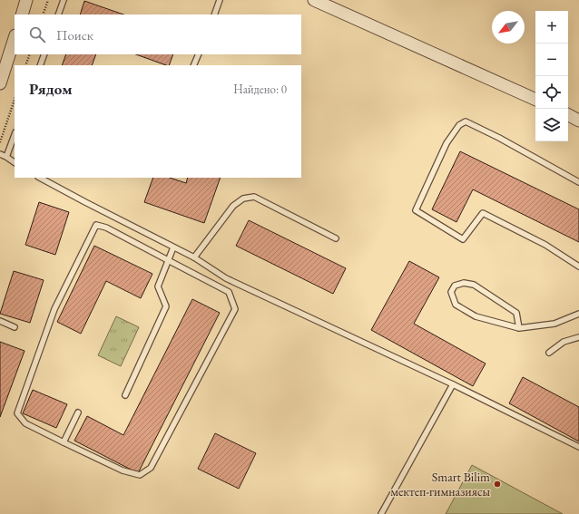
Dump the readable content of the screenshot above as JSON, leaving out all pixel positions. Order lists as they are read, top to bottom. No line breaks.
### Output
{"places":["Smart Bilim мектеп-гимназиясы"],"north":"bottom left","page":{"map_buttons":["+","−"],"search":"Поиск","heading":["Рядом","Найдено: 0"]}}
